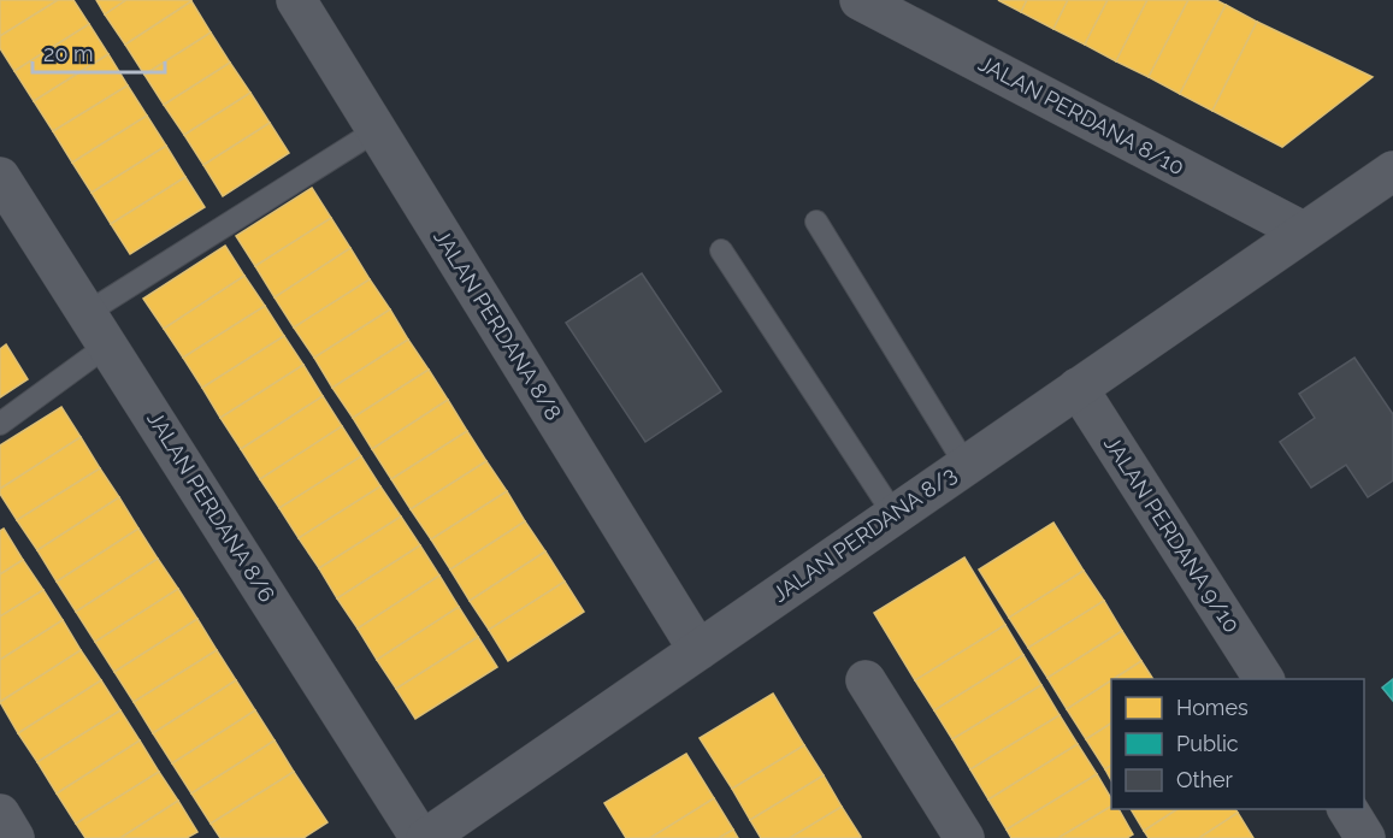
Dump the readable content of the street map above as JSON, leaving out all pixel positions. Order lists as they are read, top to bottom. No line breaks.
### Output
{"streets":{"street":["JALAN PERDANA 8/10","JALAN PERDANA 8/8","JALAN PERDANA 8/6","JALAN PERDANA 8/3","JALAN PERDANA 9/10"]},"crossings":[["JALAN PERDANA 8/10","JALAN PERDANA 8/3"],["JALAN PERDANA 8/8","JALAN PERDANA 8/3"],["JALAN PERDANA 8/3","JALAN PERDANA 9/10"]],"legend":["Homes","Public","Other"],"scale_bar":"20 m"}
